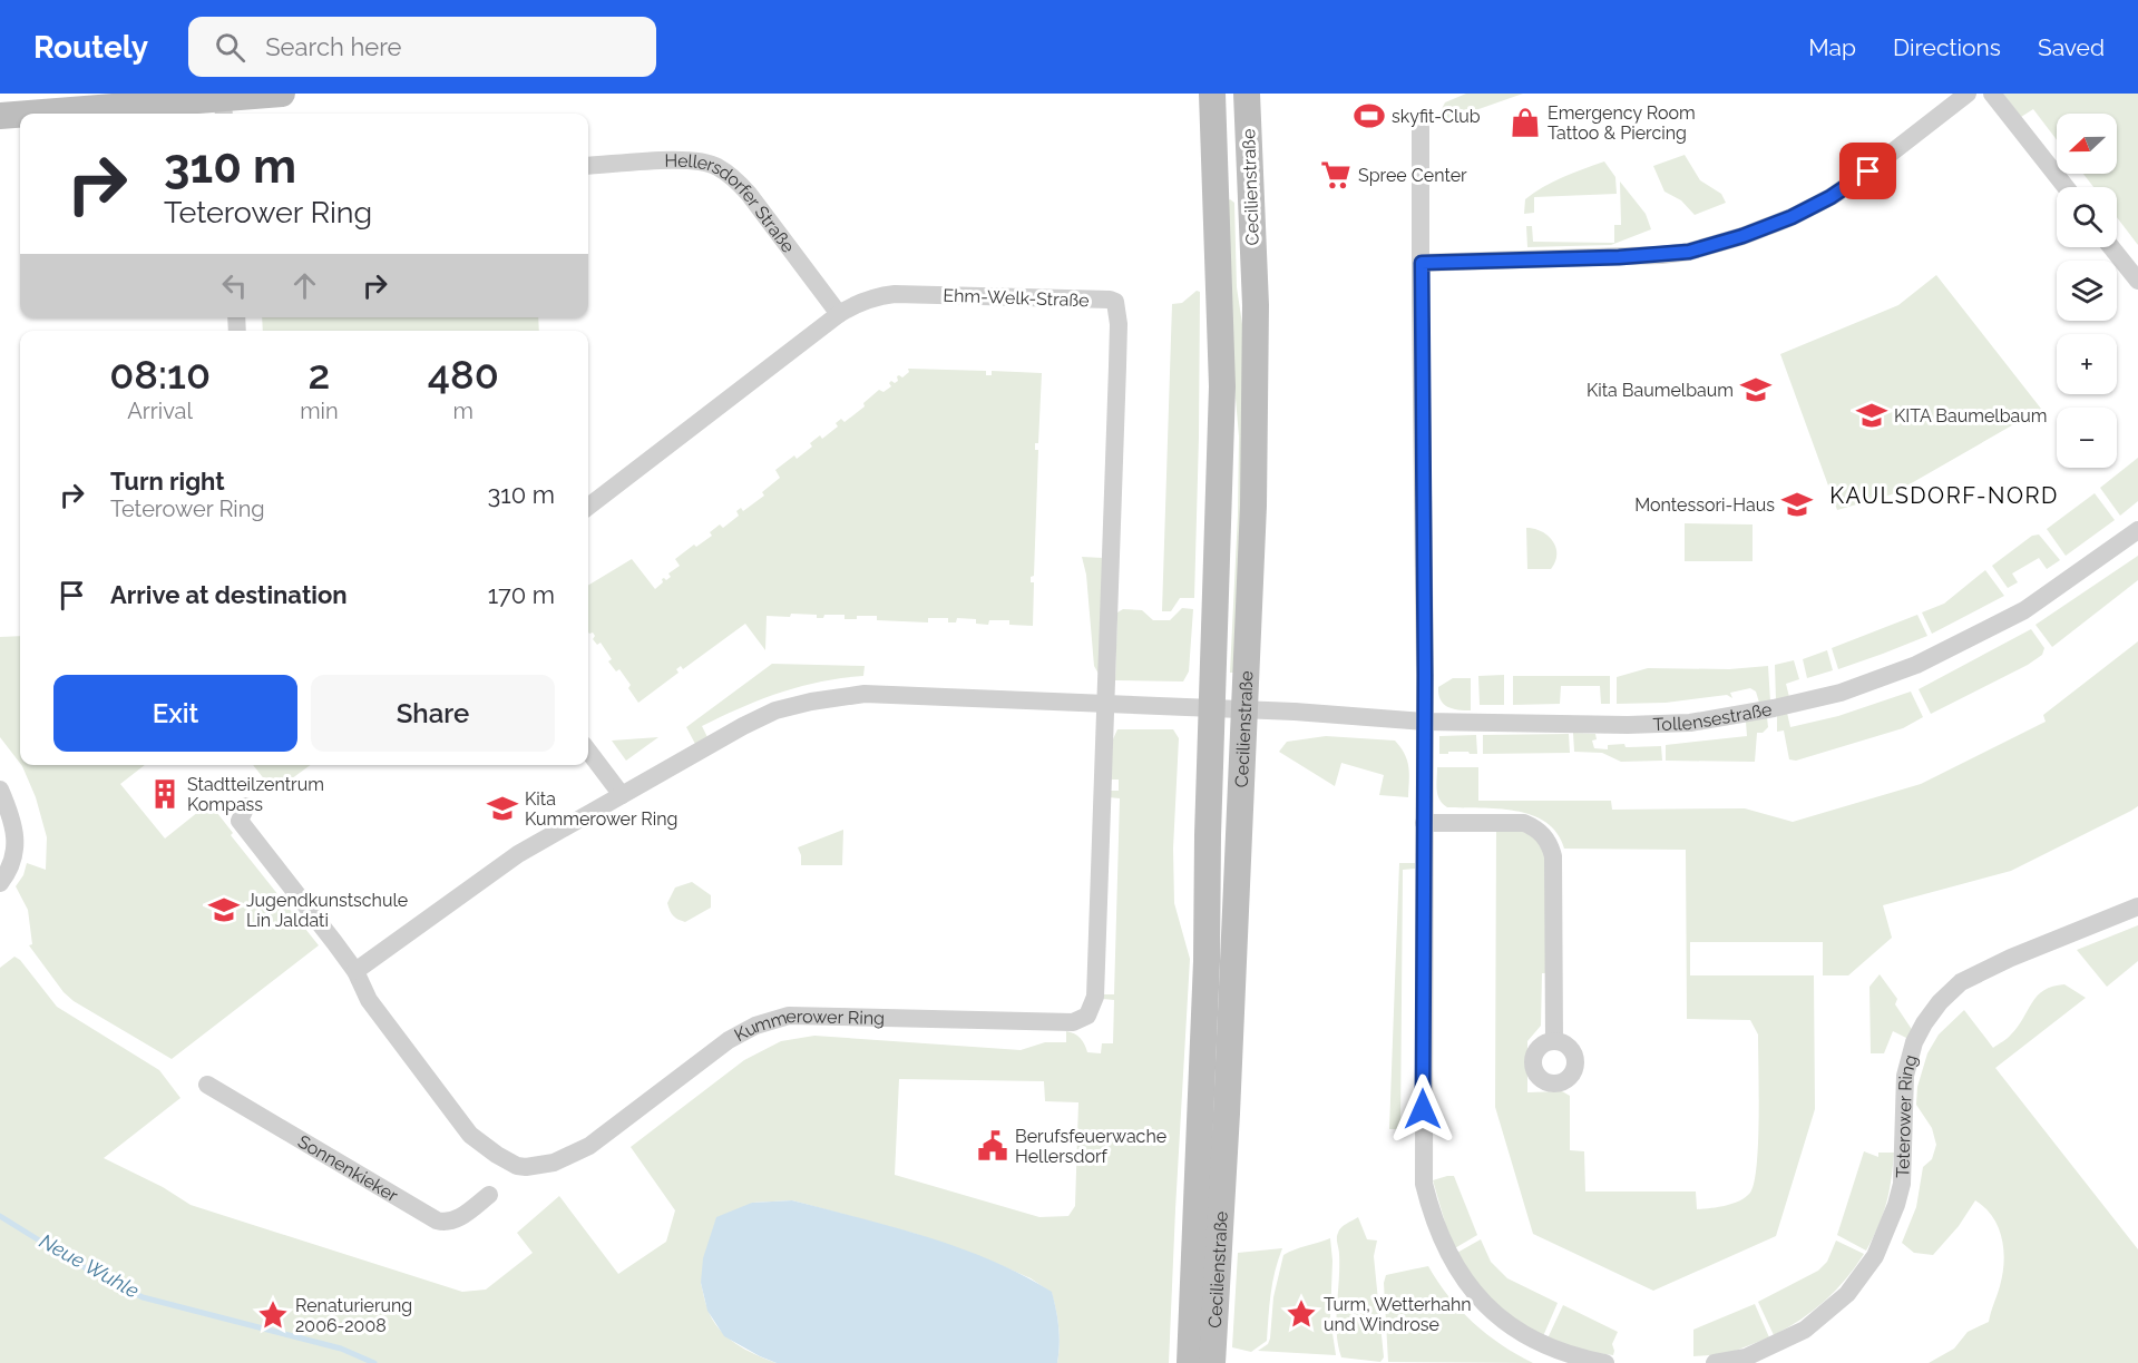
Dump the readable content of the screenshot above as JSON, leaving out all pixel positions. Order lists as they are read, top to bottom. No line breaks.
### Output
{"streets":{"street":["Cecilienstraße","Hellersdorfer Straße","Ehm-Welk-Straße","Tollensestraße","Kummerower Ring","Teterower Ring","Sonnenkieker"]},"crossings":[["Cecilienstraße","Tollensestraße"],["Hellersdorfer Straße","Ehm-Welk-Straße"],["Ehm-Welk-Straße","Kummerower Ring"]],"districts":["KAULSDORF-NORD"],"water":["Neue Wuhle"],"places":{"sports":["skyfit-Club"],"shop":["Emergency Room Tattoo & Piercing"],"supermarket":["Spree Center"],"school or university":["Kita Baumelbaum","KITA Baumelbaum","Montessori-Haus","Kita Kummerower Ring","Jugendkunstschule Lin Jaldati"],"building":["Stadtteilzentrum Kompass"],"public building":["Berufsfeuerwache Hellersdorf"],"place":["Turm, Wetterhahn und Windrose","Renaturierung 2006-2008"]},"north":"left","page":{"header":"Routely","search":"Search here","nav":["Map","Directions","Saved"],"map_buttons":["+","−"],"turn":["310 m","Teterower Ring"],"eta":["08:10","Arrival","2","min","480","m"],"list":[{"name":"Turn right","note":"Teterower Ring","value":"310 m"},{"name":"Arrive at destination","value":"170 m"}],"buttons":["Exit","Share"]}}
